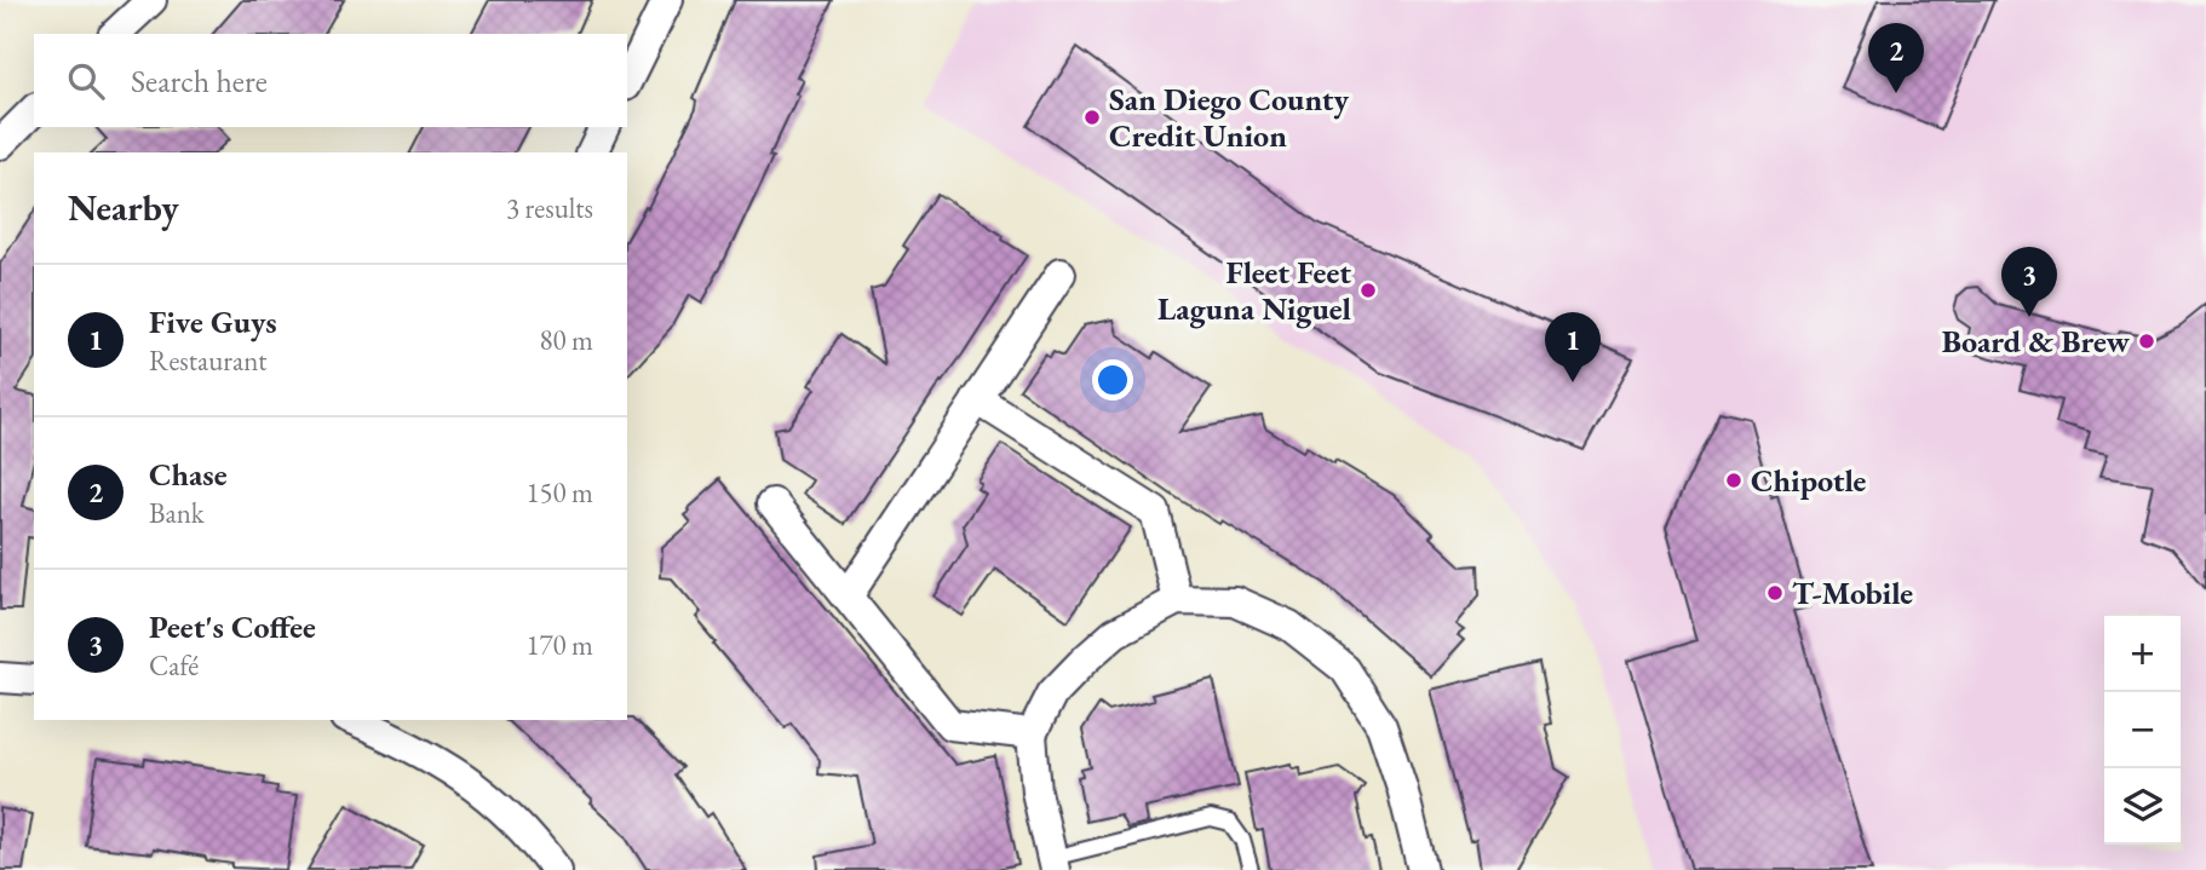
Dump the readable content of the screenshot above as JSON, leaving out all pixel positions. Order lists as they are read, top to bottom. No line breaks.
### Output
{"places":["San Diego County Credit Union","Fleet Feet Laguna Niguel","Board & Brew","Chipotle","T-Mobile"],"page":{"pins":["2","3","1"],"search":"Search here","heading":["Nearby","3 results"],"list":[{"mark":"1","name":"Five Guys","note":"Restaurant","value":"80 m"},{"mark":"2","name":"Chase","note":"Bank","value":"150 m"},{"mark":"3","name":"Peet's Coffee","note":"Café","value":"170 m"}],"map_buttons":["+","−"]}}
